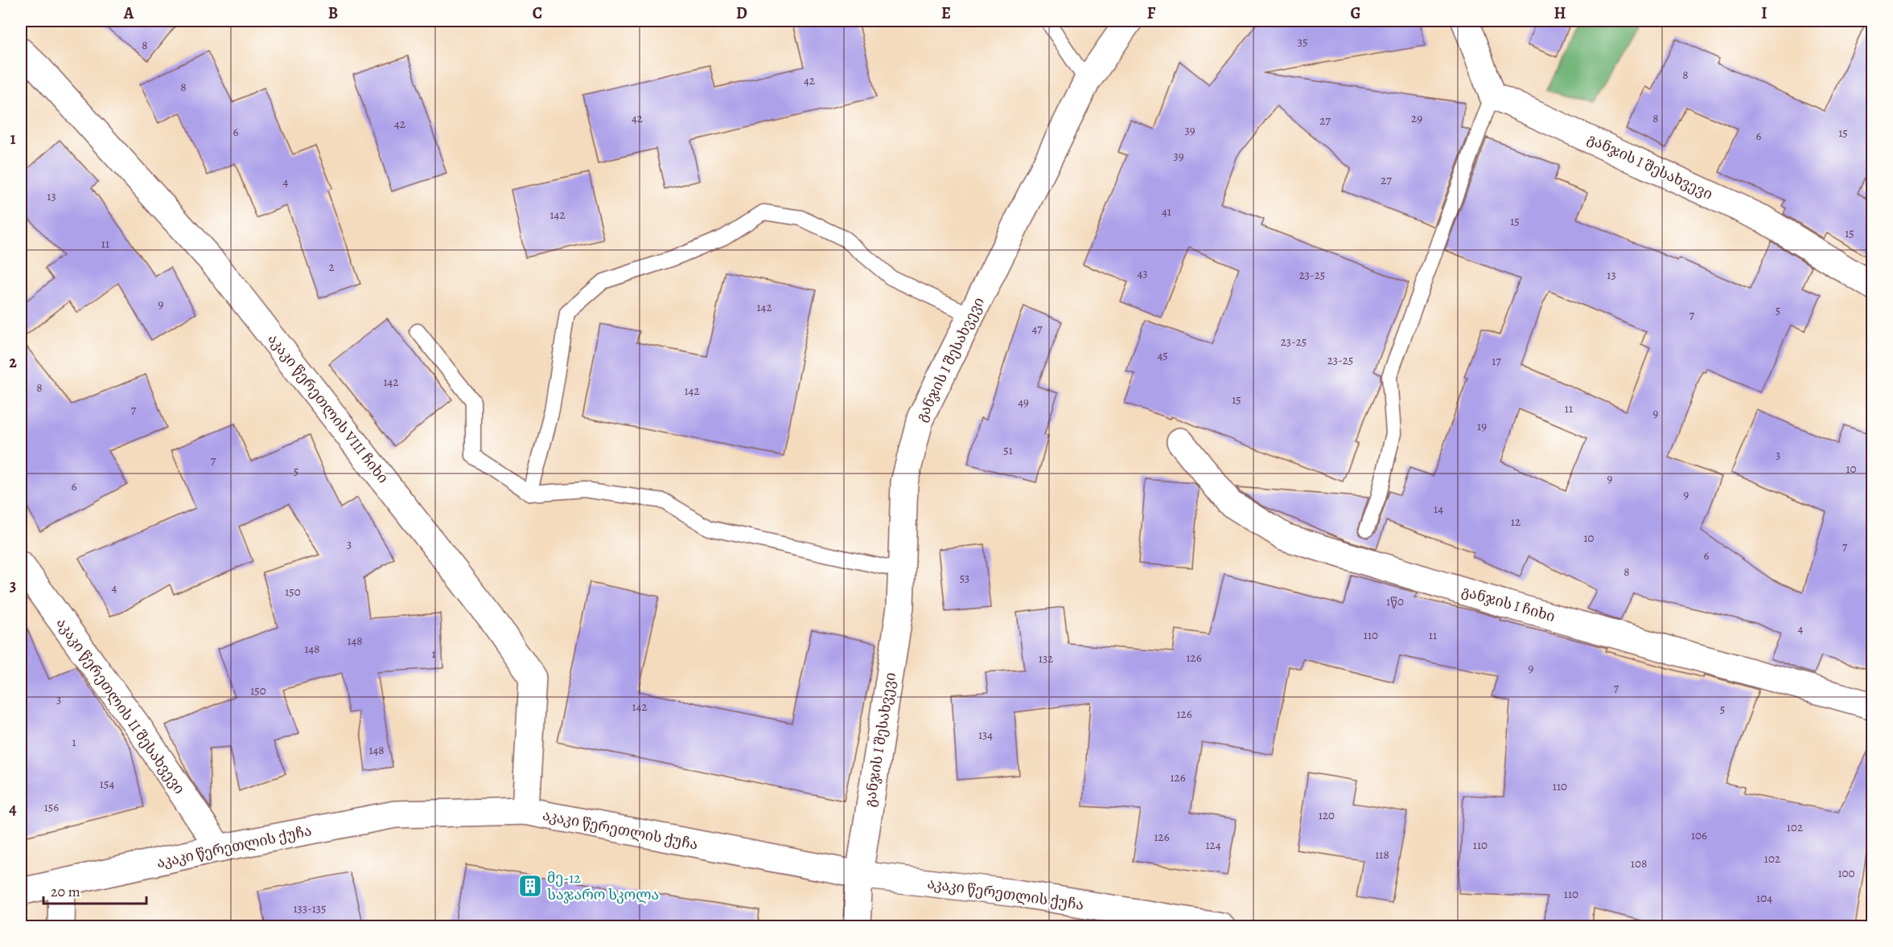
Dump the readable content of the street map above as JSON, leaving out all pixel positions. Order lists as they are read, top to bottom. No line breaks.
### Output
{"streets":{"street":["განჯის I შესახვევი","აკაკი წერეთლის VIII ჩიხი","განჯის I ჩიხი","აკაკი წერეთლის II შესახვევი","აკაკი წერეთლის ქუჩა"]},"crossings":[["განჯის I შესახვევი","აკაკი წერეთლის ქუჩა"],["აკაკი წერეთლის VIII ჩიხი","აკაკი წერეთლის ქუჩა"],["აკაკი წერეთლის II შესახვევი","აკაკი წერეთლის ქუჩა"]],"places":{"building":["მე-12 საჯარო სკოლა"]},"house_numbers":["35","8","8","42","8","42","29","8","27","42","39","6","15","6","39","27","4","13","41","142","15","15","11","2","43","23-25","13","9","142","5","7","47","23-25","45","23-25","17","142","8","142","15","49","11","7","9","19","51","3","7","10","5","9","6","9","14","12","10","3","7","6","8","53","4","150","1წ0","4","110","11","148","148","1","126","132","9","7","150","3","142","5","126","134","1","148","126","154","110","156","120","102","106","126","124","110","118","102","108","100","110","104","133-135"],"scale_bar":"20 m","grid":{"columns":["A","B","C","D","E","F","G","H","I"],"rows":["1","2","3","4"]}}
